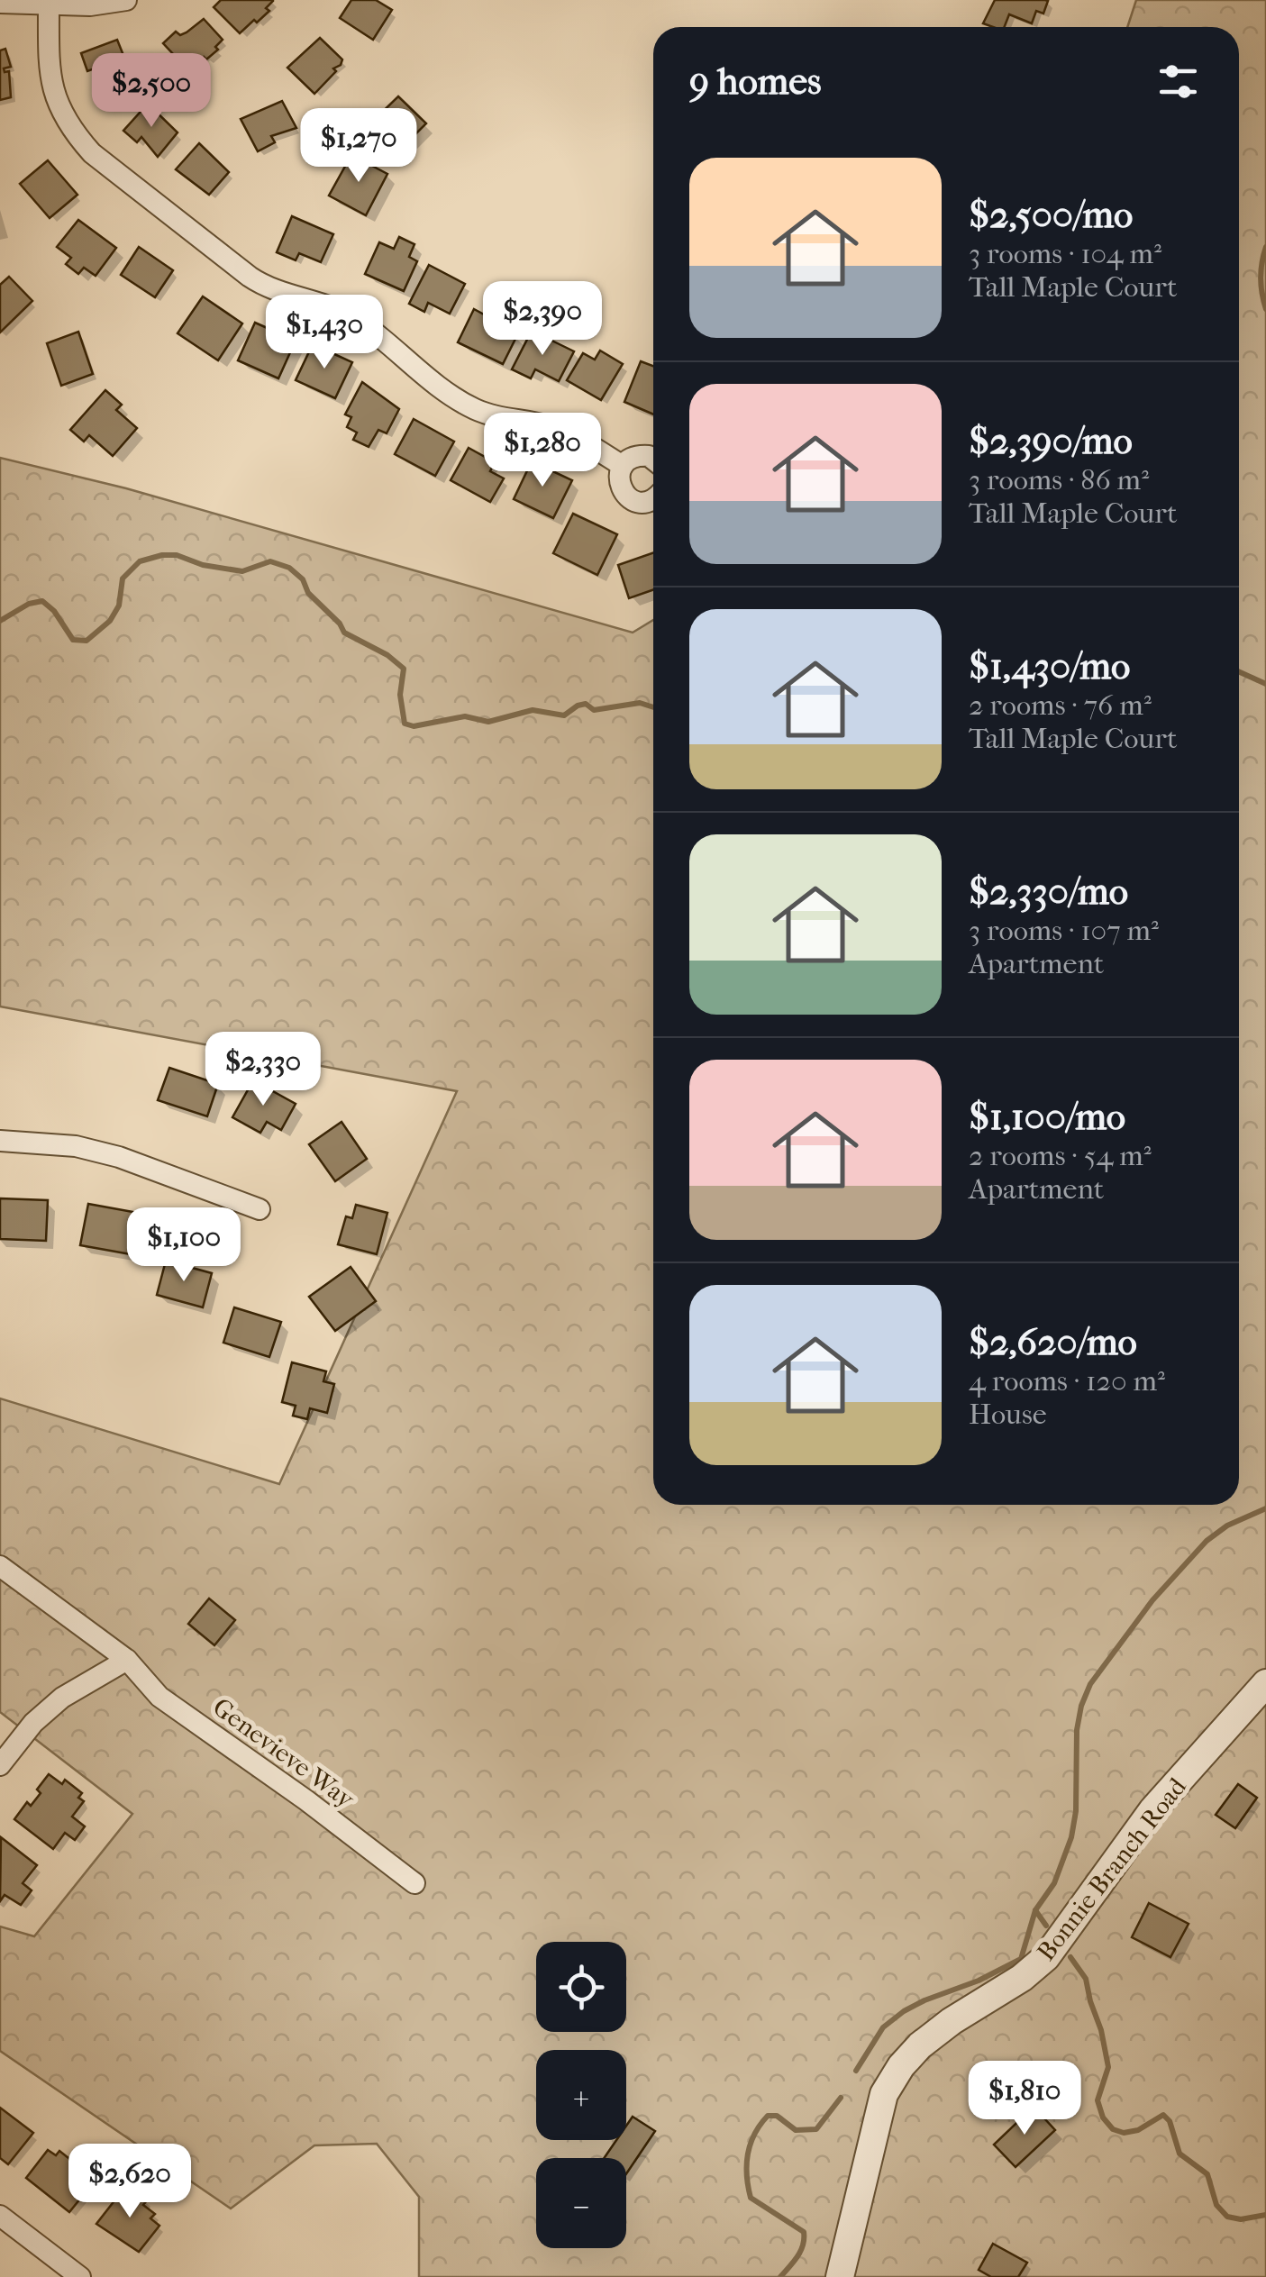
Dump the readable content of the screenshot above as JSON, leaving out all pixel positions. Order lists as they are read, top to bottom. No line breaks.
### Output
{"streets":{"street":["Genevieve Way","Bonnie Branch Road"]},"page":{"heading":"9 homes","price":["$2,500","$1,270","$2,390","$1,430","$1,280","$2,330","$1,100","$1,810","$2,620"],"list":[{"name":"$2,500/mo","note":"3 rooms · 104 m² · Tall Maple Court"},{"name":"$2,390/mo","note":"3 rooms · 86 m² · Tall Maple Court"},{"name":"$1,430/mo","note":"2 rooms · 76 m² · Tall Maple Court"},{"name":"$2,330/mo","note":"3 rooms · 107 m² · Apartment"},{"name":"$1,100/mo","note":"2 rooms · 54 m² · Apartment"},{"name":"$2,620/mo","note":"4 rooms · 120 m² · House"}],"map_buttons":["+","−"]}}
